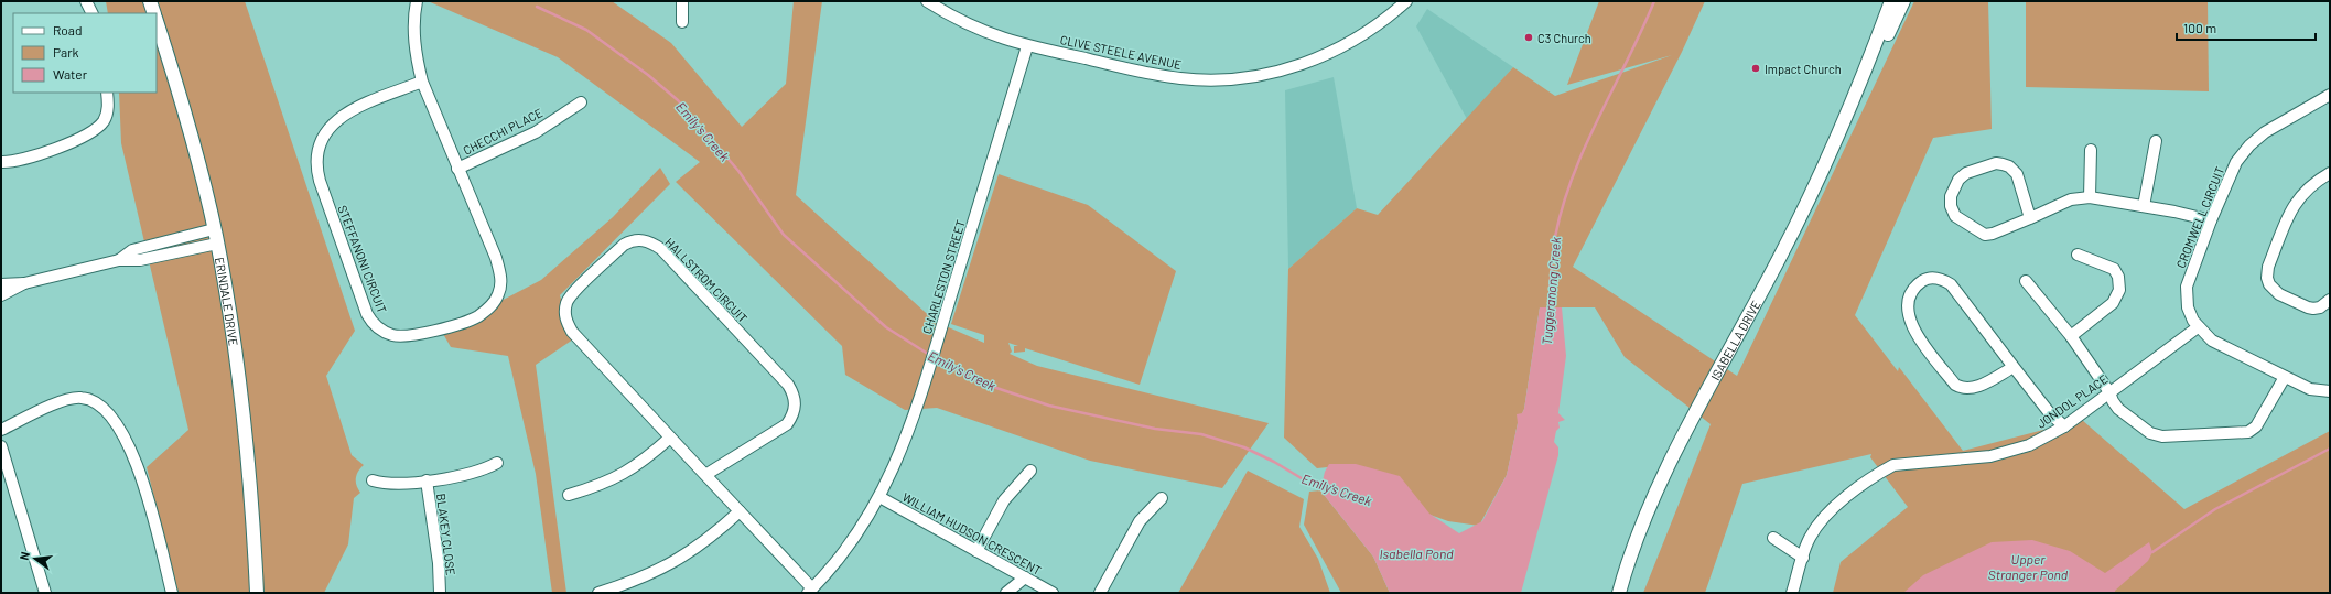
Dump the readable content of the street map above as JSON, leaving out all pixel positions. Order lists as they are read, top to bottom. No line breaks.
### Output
{"streets":{"main road":["ERINDALE DRIVE","ISABELLA DRIVE"],"street":["CLIVE STEELE AVENUE","CHECCHI PLACE","CROMWELL CIRCUIT","STEFFANONI CIRCUIT","CHARLESTON STREET","HALLSTROM CIRCUIT","JONDOL PLACE","WILLIAM HUDSON CRESCENT","BLAKEY CLOSE"]},"crossings":[["CLIVE STEELE AVENUE","CHARLESTON STREET"],["CHECCHI PLACE","STEFFANONI CIRCUIT"],["CROMWELL CIRCUIT","JONDOL PLACE"],["CHARLESTON STREET","HALLSTROM CIRCUIT"],["CHARLESTON STREET","WILLIAM HUDSON CRESCENT"]],"water":["Emily's Creek","Tuggeranong Creek","Isabella Pond","Upper Stranger Pond"],"places":["C3 Church","Impact Church"],"legend":["Road","Park","Water"],"scale_bar":"100 m","north":"left"}
